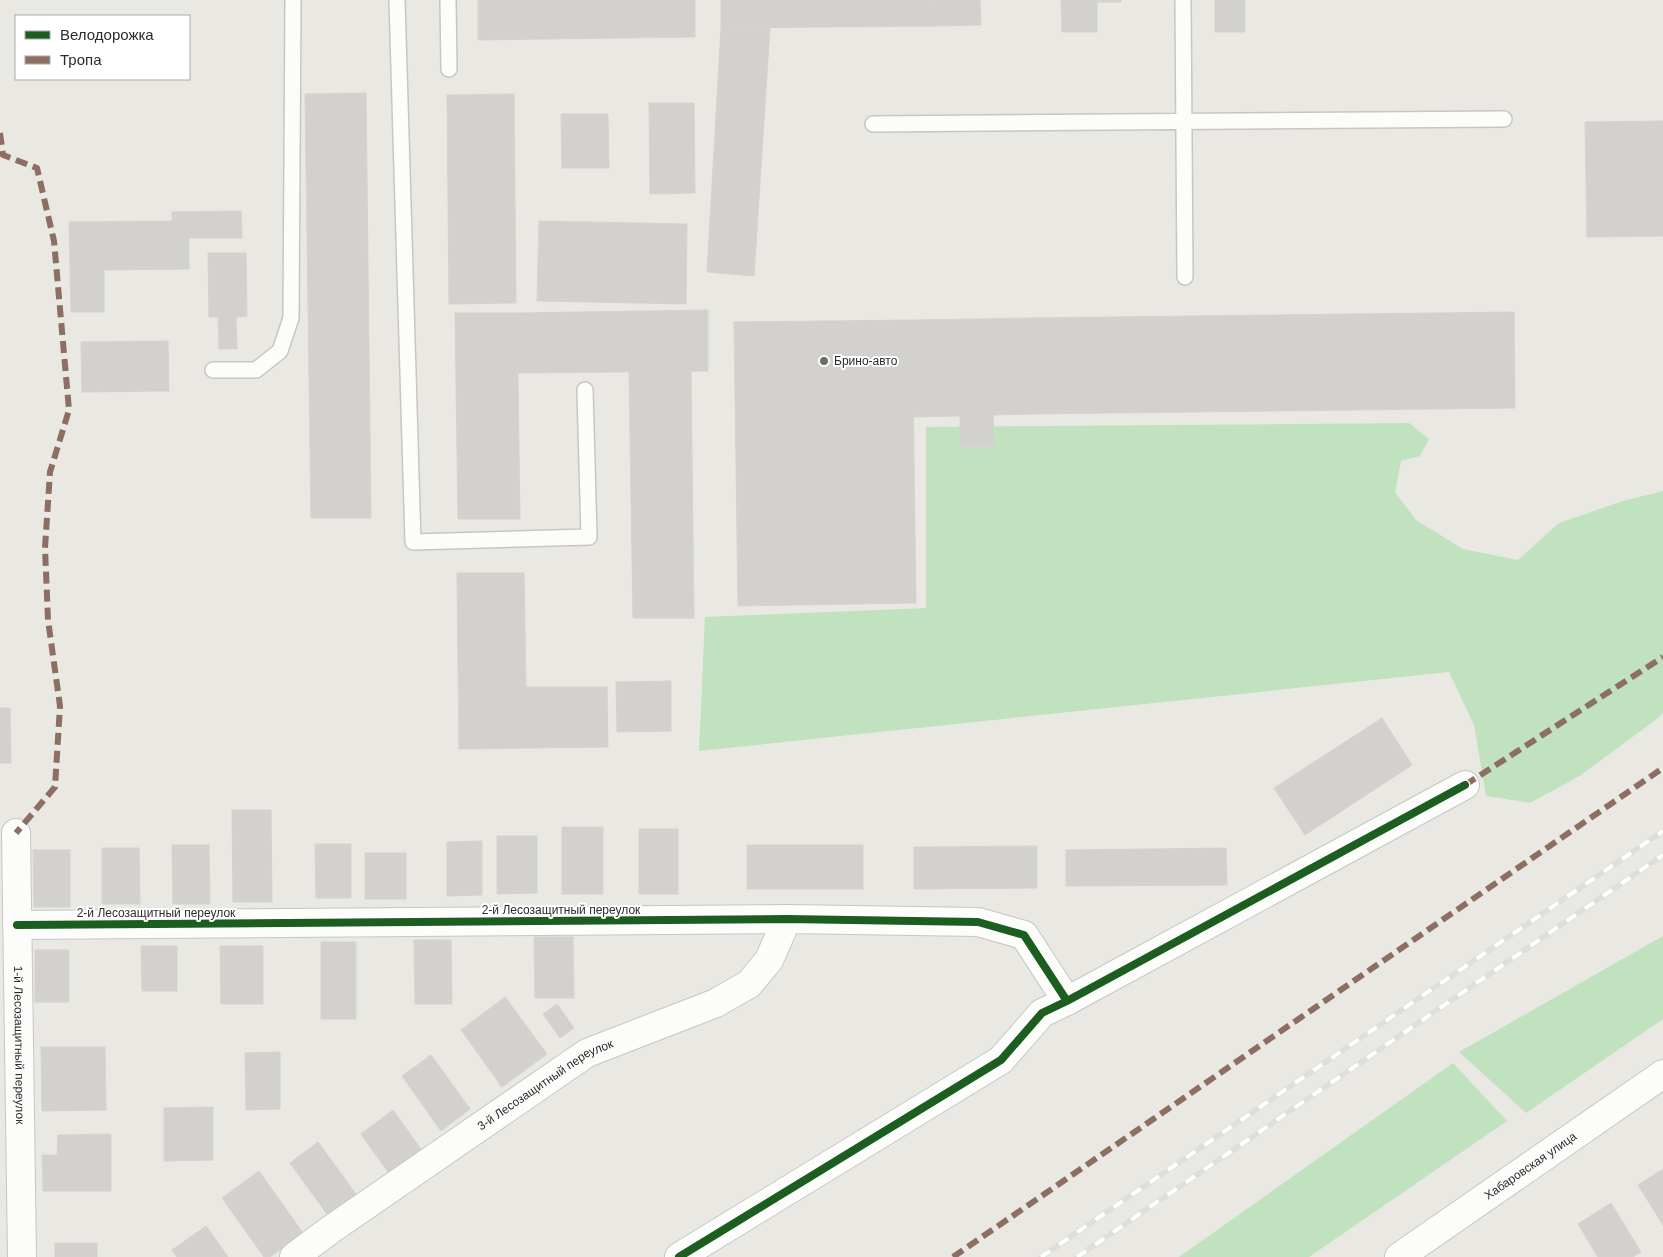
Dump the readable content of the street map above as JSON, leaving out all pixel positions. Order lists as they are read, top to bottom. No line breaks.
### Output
{"streets":{"street":["2-й Лесозащитный переулок","1-й Лесозащитный переулок","3-й Лесозащитный переулок","Хабаровская улица"]},"crossings":[["2-й Лесозащитный переулок","1-й Лесозащитный переулок"],["2-й Лесозащитный переулок","3-й Лесозащитный переулок"]],"places":["Брино-авто"],"legend":["Велодорожка","Тропа"]}
